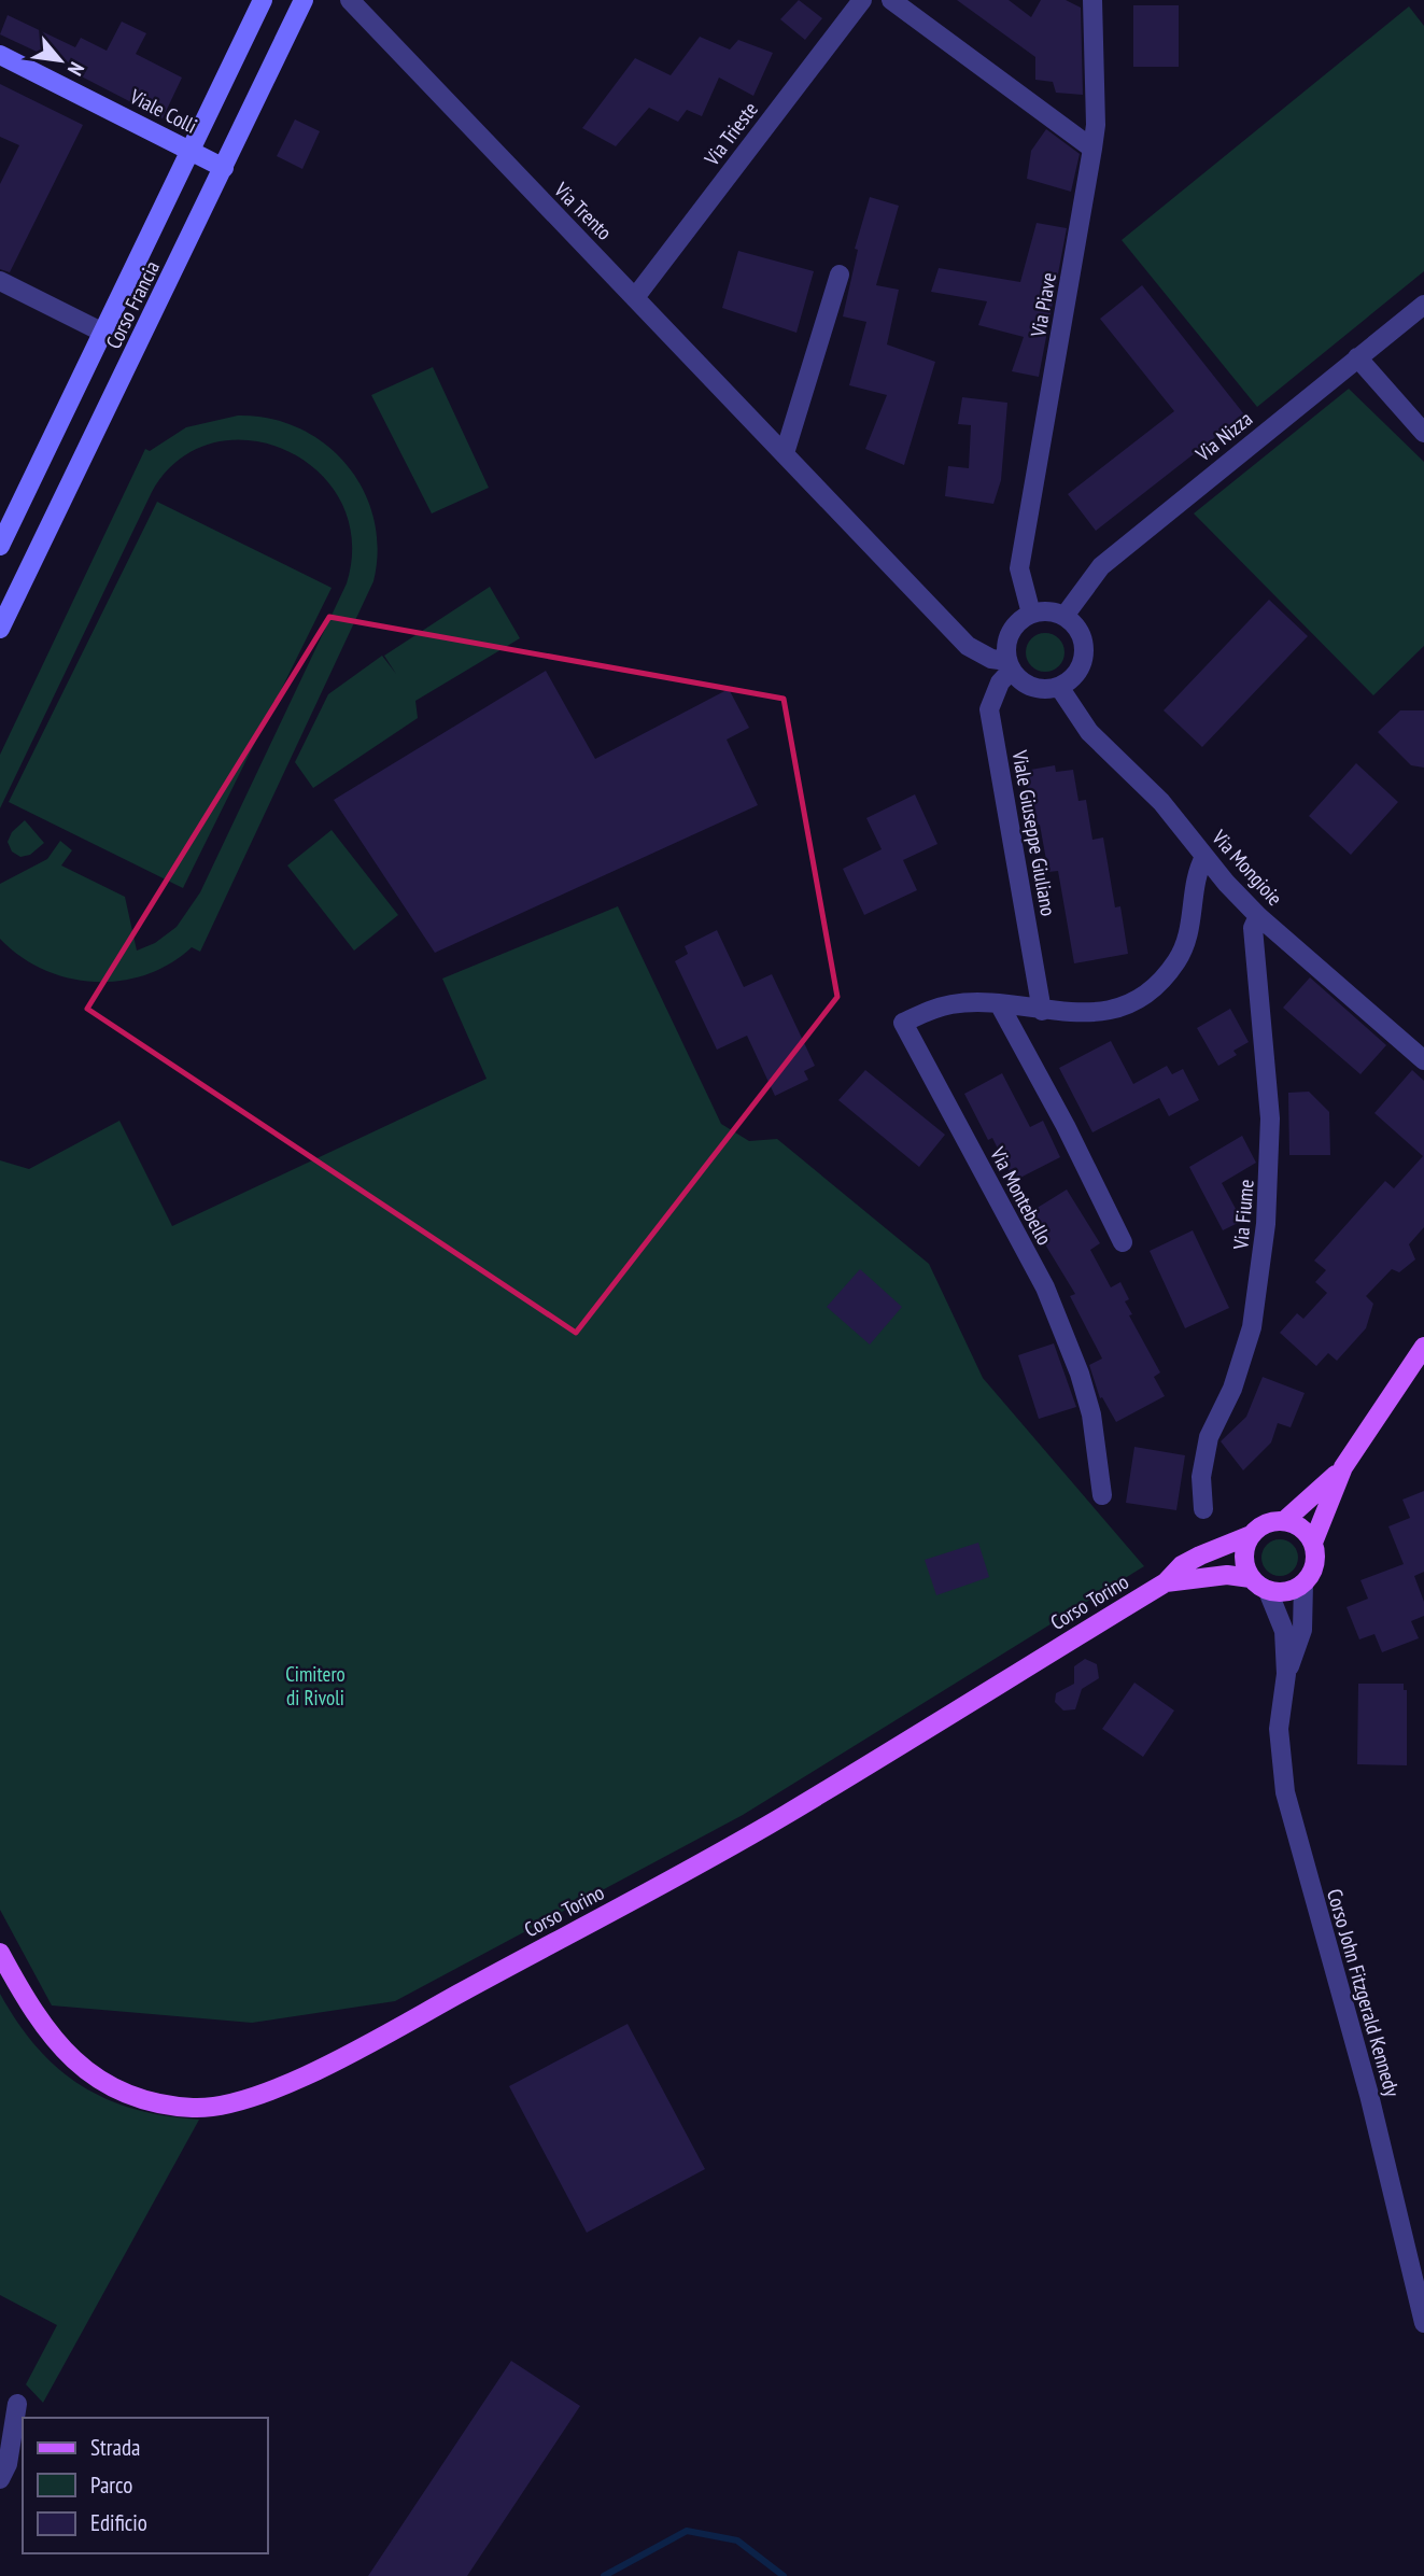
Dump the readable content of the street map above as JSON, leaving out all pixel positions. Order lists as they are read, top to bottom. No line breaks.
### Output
{"streets":{"main road":["Viale Colli","Corso Francia","Corso Torino"],"street":["Via Trieste","Via Trento","Via Piave","Via Nizza","Viale Giuseppe Giuliano","Via Mongioie","Via Montebello","Via Fiume","Corso John Fitzgerald Kennedy"]},"crossings":[["Viale Colli","Corso Francia"],["Via Trieste","Via Trento"],["Via Trento","Via Piave"],["Via Trento","Via Nizza"],["Via Trento","Viale Giuseppe Giuliano"],["Via Trento","Via Mongioie"],["Via Piave","Via Nizza"],["Via Piave","Viale Giuseppe Giuliano"],["Via Piave","Via Mongioie"],["Via Nizza","Viale Giuseppe Giuliano"],["Via Nizza","Via Mongioie"],["Viale Giuseppe Giuliano","Via Mongioie"],["Viale Giuseppe Giuliano","Via Montebello"],["Via Mongioie","Via Montebello"],["Via Mongioie","Via Fiume"],["Corso Torino","Corso John Fitzgerald Kennedy"]],"parks":["Cimitero di Rivoli"],"legend":["Strada","Parco","Edificio"],"north":"bottom right"}
